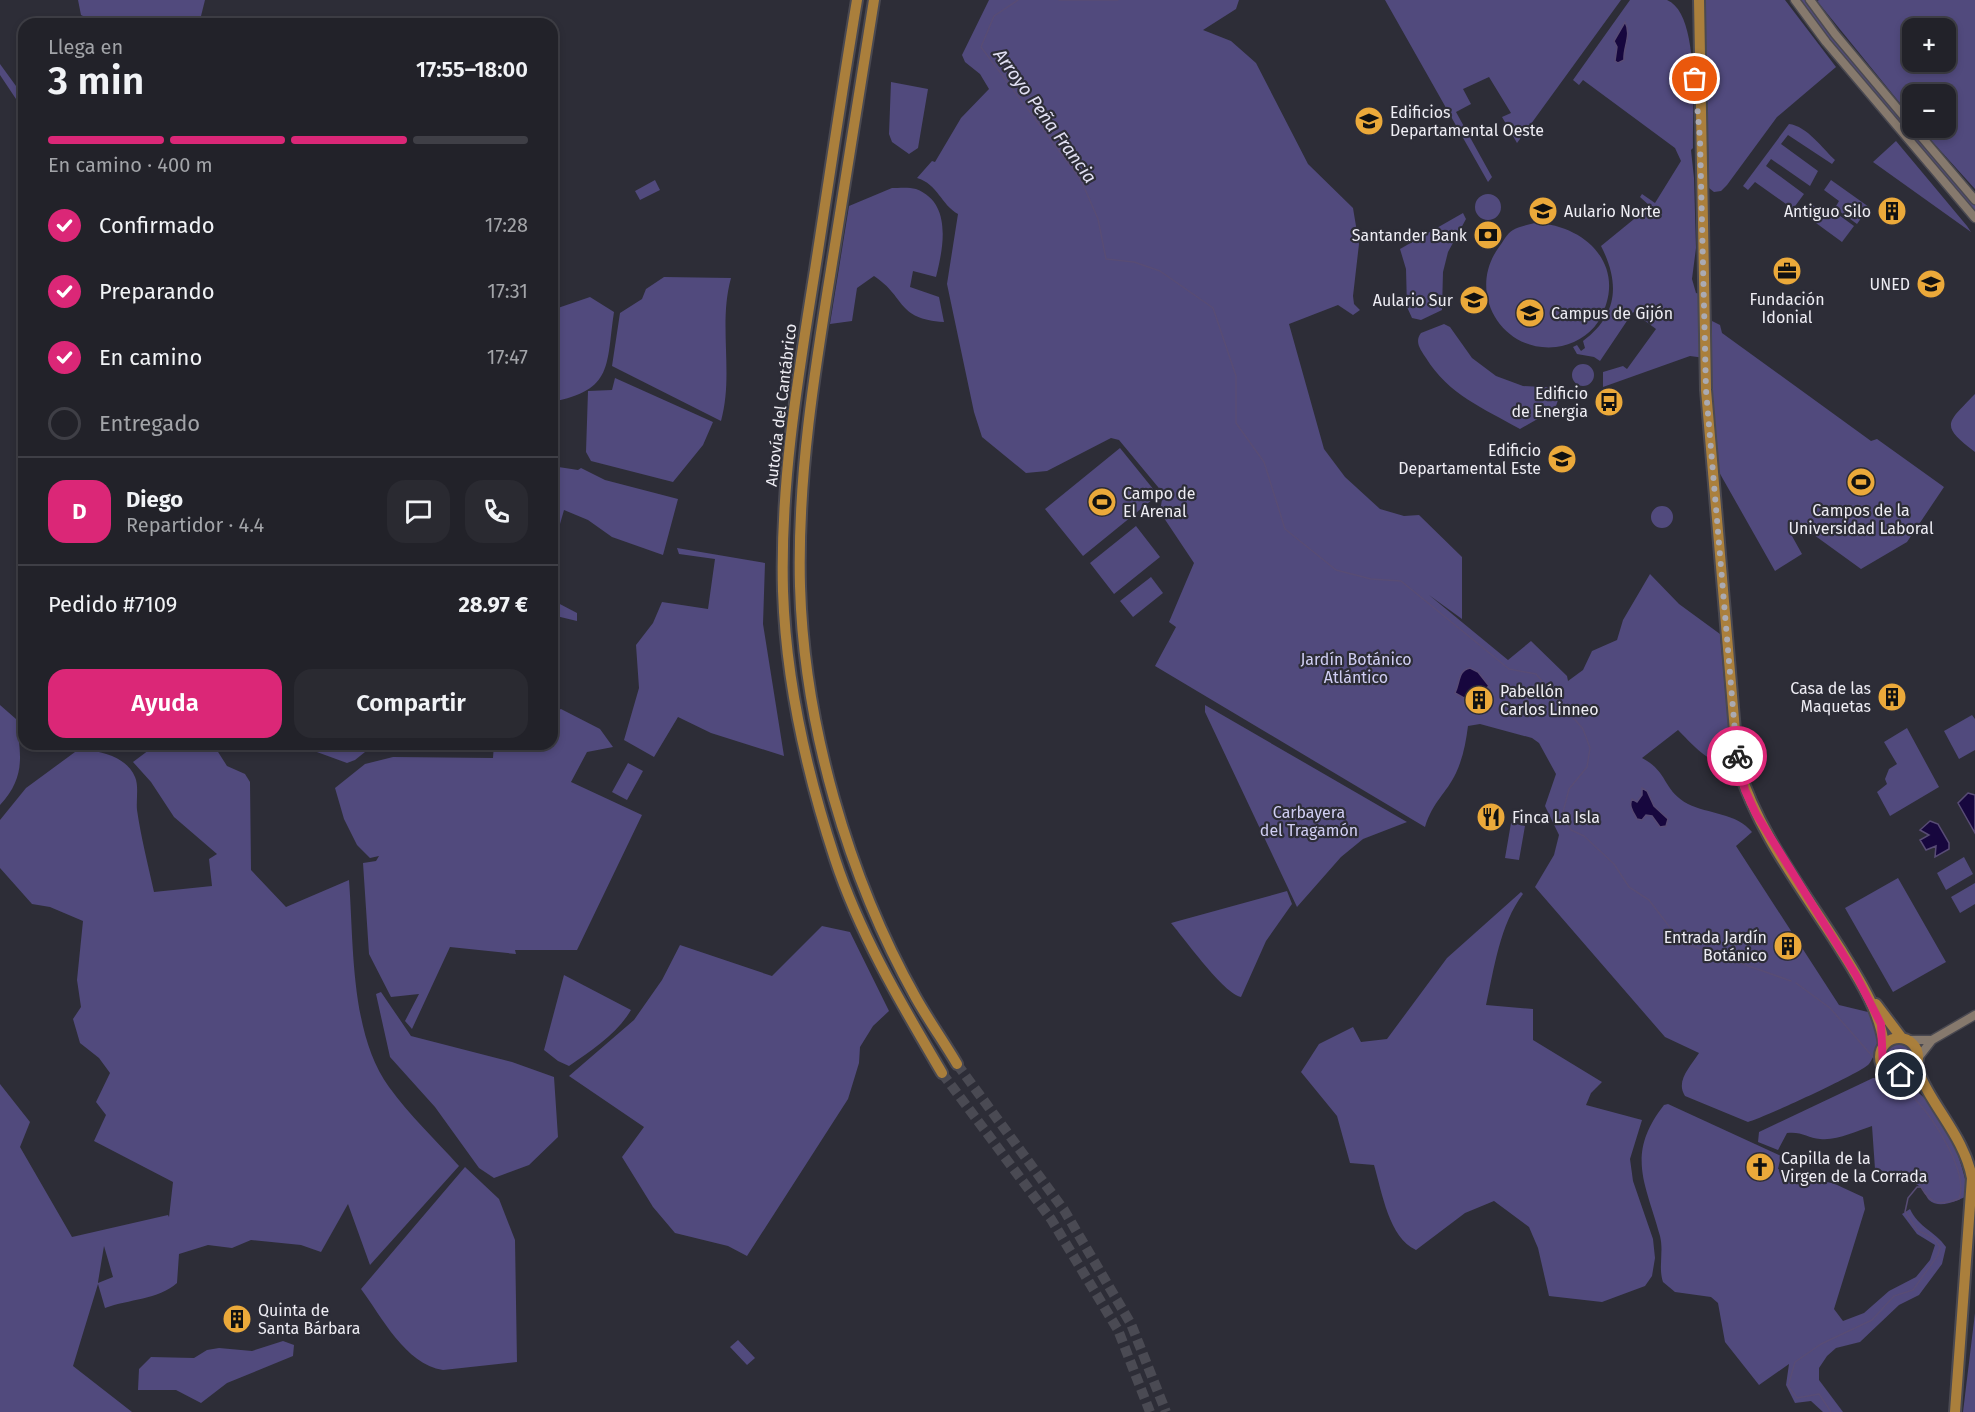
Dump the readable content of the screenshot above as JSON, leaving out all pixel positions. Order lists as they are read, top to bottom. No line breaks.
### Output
{"streets":{"highway":["Autovía del Cantábrico"]},"water":["Arroyo Peña Francia"],"parks":["Jardín Botánico Atlántico","Carbayera del Tragamón"],"places":{"school or university":["Edificios Departamental Oeste","Aulario Norte","UNED","Aulario Sur","Campus de Gijón","Edificio Departamental Este"],"building":["Antiguo Silo","Casa de las Maquetas","Pabellón Carlos Linneo","Entrada Jardín Botánico","Quinta de Santa Bárbara"],"bank":["Santander Bank"],"office":["Fundación Idonial"],"bus stop":["Edificio de Energia"],"sports":["Campos de la Universidad Laboral","Campo de El Arenal"],"restaurant":["Finca La Isla"],"church":["Capilla de la Virgen de la Corrada"]},"page":{"map_buttons":["+","−"],"heading":["3 min","Llega en","17:55–18:00"],"panel":["Diego","Repartidor · 4.4","Pedido #7109","28.97 €"],"bar":"En camino · 400 m","list":[["Confirmado","17:28"],["Preparando","17:31"],["En camino","17:47"],"Entregado"],"round":"D","buttons":["Ayuda","Compartir"]}}
